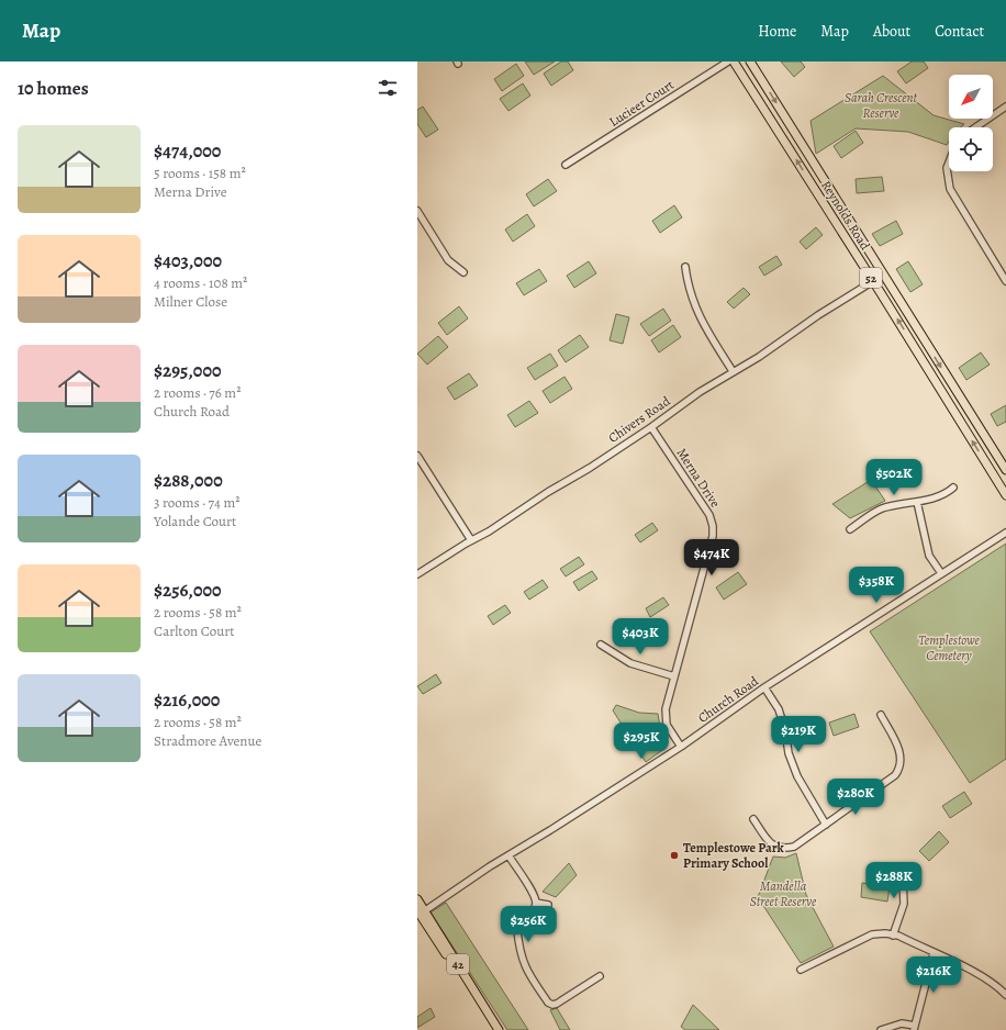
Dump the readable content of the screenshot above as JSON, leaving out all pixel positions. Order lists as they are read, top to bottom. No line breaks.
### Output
{"streets":{"main road":["Reynolds Road","52","42"],"street":["Lucieer Court","Chivers Road","Merna Drive","Church Road"]},"crossings":[["Reynolds Road","Chivers Road"],["Chivers Road","Merna Drive"],["Merna Drive","Church Road"],["Church Road","42"]],"parks":["Sarah Crescent Reserve","Templestowe Cemetery","Mandella Street Reserve"],"places":["Templestowe Park Primary School"],"north":"bottom left","page":{"header":"Map","nav":["Home","Map","About","Contact"],"heading":"10 homes","list":[{"name":"$474,000","note":"5 rooms · 158 m² · Merna Drive"},{"name":"$403,000","note":"4 rooms · 108 m² · Milner Close"},{"name":"$295,000","note":"2 rooms · 76 m² · Church Road"},{"name":"$288,000","note":"3 rooms · 74 m² · Yolande Court"},{"name":"$256,000","note":"2 rooms · 58 m² · Carlton Court"},{"name":"$216,000","note":"2 rooms · 58 m² · Stradmore Avenue"}],"price":["$502K","$474K","$358K","$403K","$219K","$295K","$280K","$288K","$256K","$216K"]}}
